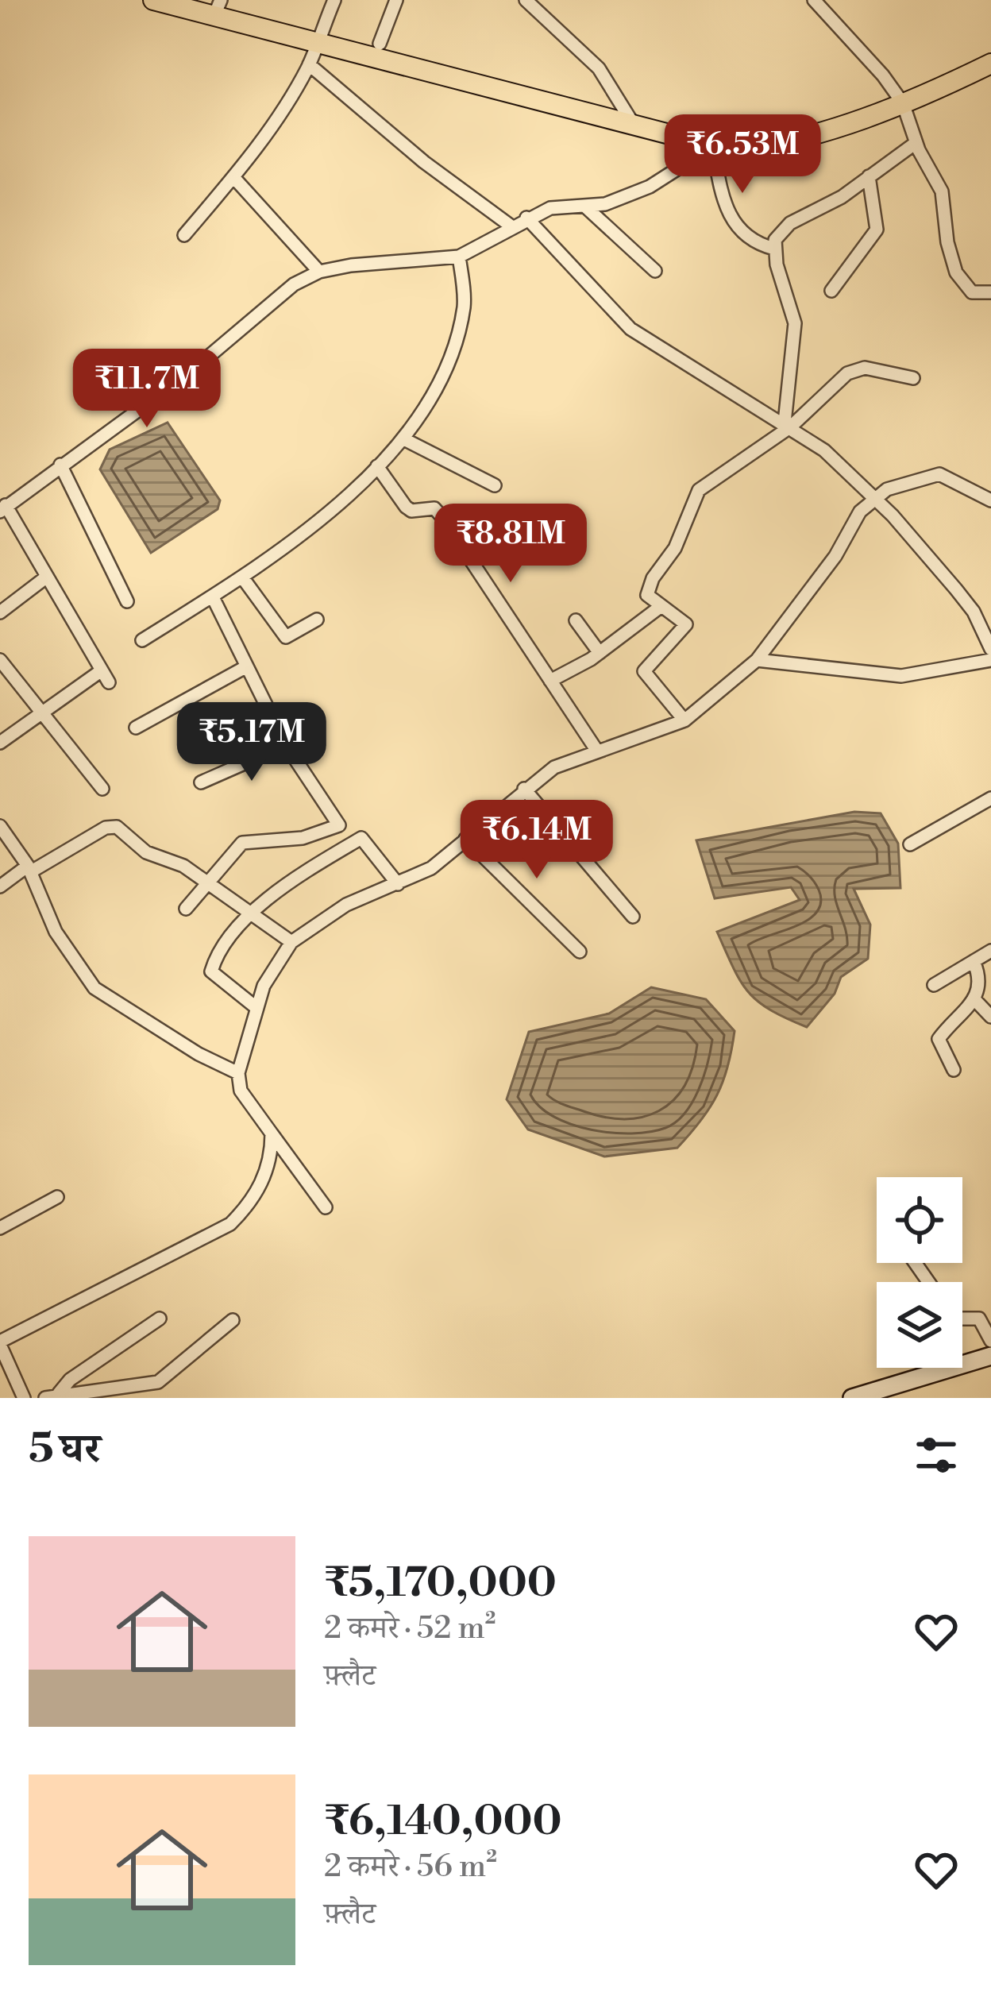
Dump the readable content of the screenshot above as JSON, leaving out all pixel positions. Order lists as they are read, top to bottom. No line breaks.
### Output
{"page":{"price":["₹6.53M","₹11.7M","₹8.81M","₹5.17M","₹6.14M"],"heading":"5 घर","list":[{"name":"₹5,170,000","note":"2 कमरे · 52 m² · फ़्लैट"},{"name":"₹6,140,000","note":"2 कमरे · 56 m² · फ़्लैट"}]}}
